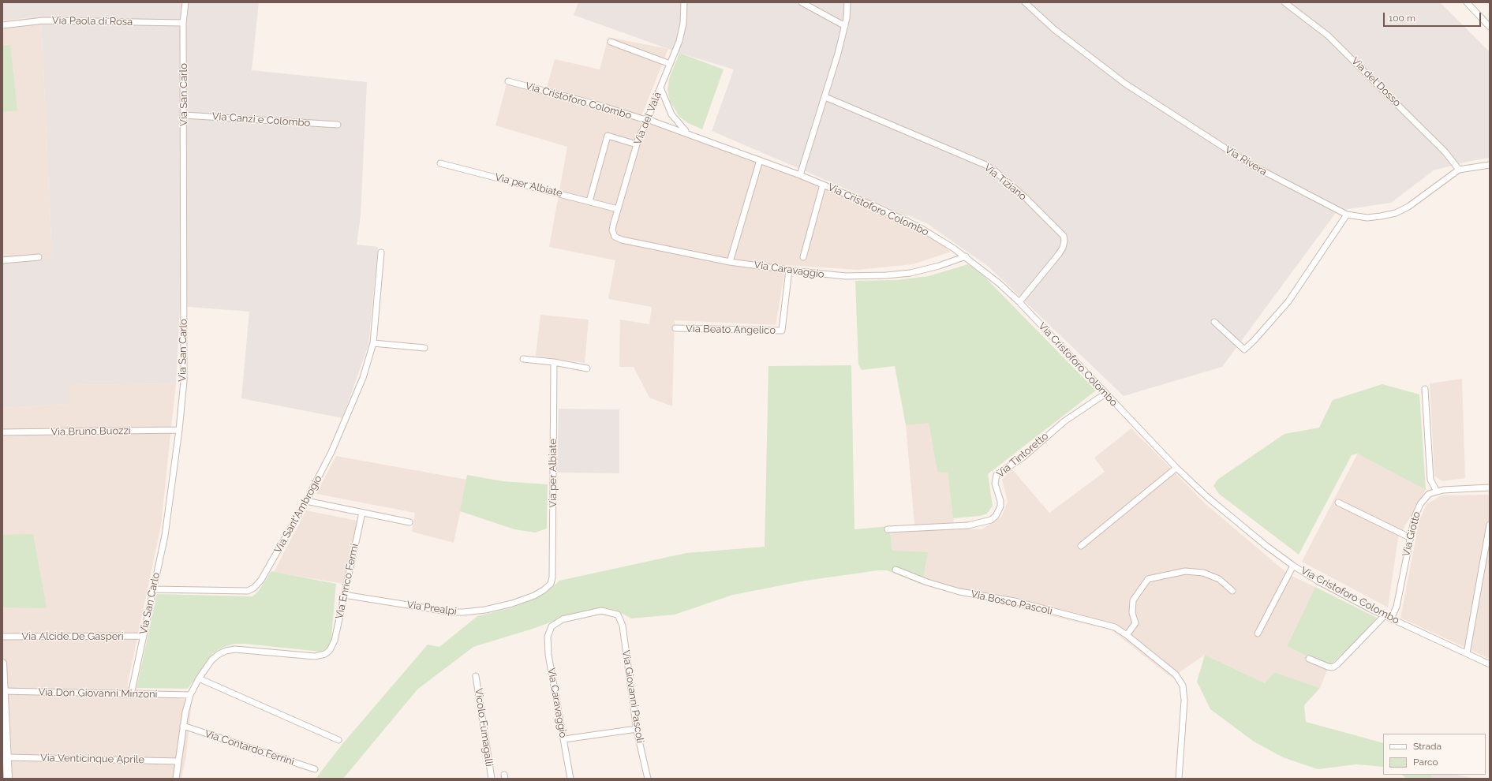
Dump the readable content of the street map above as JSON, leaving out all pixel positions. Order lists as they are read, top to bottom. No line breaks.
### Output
{"streets":{"street":["Via Paola di Rosa","Via del Dosso","Via San Carlo","Via Cristoforo Colombo","Via del Valà","Via Canzi e Colombo","Via Rivera","Via Tiziano","Via per Albiate","Via Caravaggio","Via Beato Angelico","Via Bruno Buozzi","Via Tintoretto","Via Sant'Ambrogio","Via Giotto","Via Enrico Fermi","Via Bosco Pascoli","Via Prealpi","Via Alcide De Gasperi","Via Don Giovanni Minzoni","Via Giovanni Pascoli","Vicolo Fumagalli","Via Contardo Ferrini","Via Venticinque Aprile"]},"crossings":[["Via Paola di Rosa","Via San Carlo"],["Via del Dosso","Via Rivera"],["Via San Carlo","Via Canzi e Colombo"],["Via San Carlo","Via Bruno Buozzi"],["Via San Carlo","Via Sant'Ambrogio"],["Via San Carlo","Via Alcide De Gasperi"],["Via San Carlo","Via Don Giovanni Minzoni"],["Via Cristoforo Colombo","Via del Valà"],["Via Cristoforo Colombo","Via Tiziano"],["Via Cristoforo Colombo","Via Caravaggio"],["Via Cristoforo Colombo","Via Tintoretto"],["Via Cristoforo Colombo","Via Giotto"],["Via del Valà","Via per Albiate"],["Via del Valà","Via Caravaggio"],["Via per Albiate","Via Prealpi"],["Via Caravaggio","Via Beato Angelico"],["Via Caravaggio","Via Giovanni Pascoli"],["Via Enrico Fermi","Via Prealpi"]],"legend":["Strada","Parco"],"scale_bar":"100 m"}
